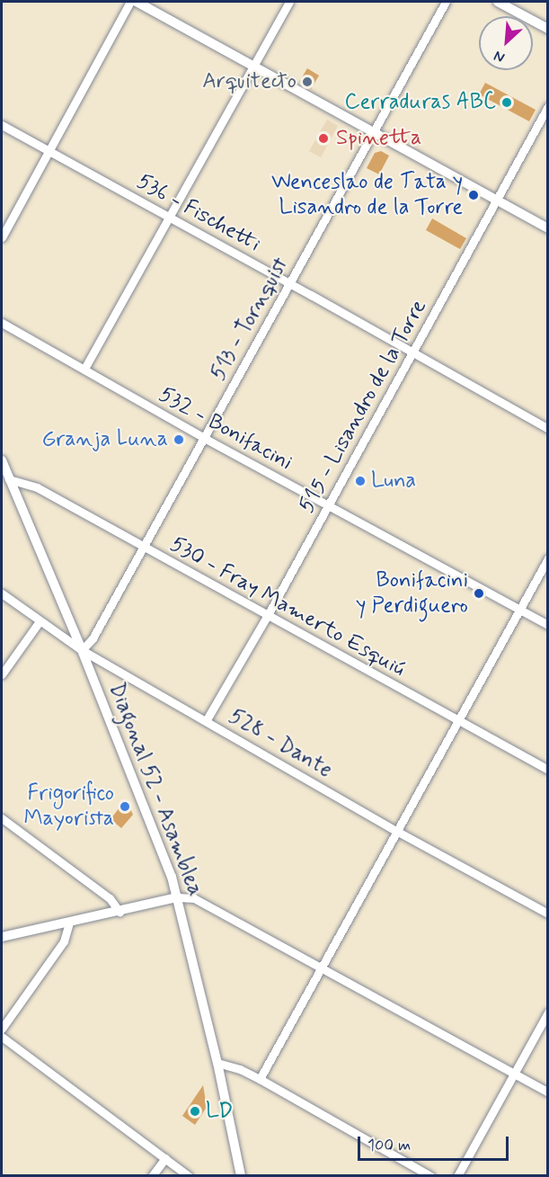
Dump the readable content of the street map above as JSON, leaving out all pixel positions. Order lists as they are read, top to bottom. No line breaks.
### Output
{"streets":{"street":["536 - Fischetti","513 - Tornquist","515 - Lisandro de la Torre","532 - Bonifacini","530 - Fray Mamerto Esquiú","528 - Dante","Diagonal 52 - Asamblea"]},"crossings":[["536 - Fischetti","513 - Tornquist"],["536 - Fischetti","515 - Lisandro de la Torre"],["513 - Tornquist","532 - Bonifacini"],["513 - Tornquist","530 - Fray Mamerto Esquiú"],["513 - Tornquist","528 - Dante"],["513 - Tornquist","Diagonal 52 - Asamblea"],["515 - Lisandro de la Torre","532 - Bonifacini"],["515 - Lisandro de la Torre","530 - Fray Mamerto Esquiú"],["515 - Lisandro de la Torre","528 - Dante"],["530 - Fray Mamerto Esquiú","Diagonal 52 - Asamblea"],["528 - Dante","Diagonal 52 - Asamblea"]],"places":["Arquitecto","Cerraduras ABC","Spinetta","Wenceslao de Tata y Lisandro de la Torre","Granja Luna","Luna","Bonifacini y Perdiguero","Frigorifico Mayorista","LD"],"scale_bar":"100 m","north":"bottom left"}
